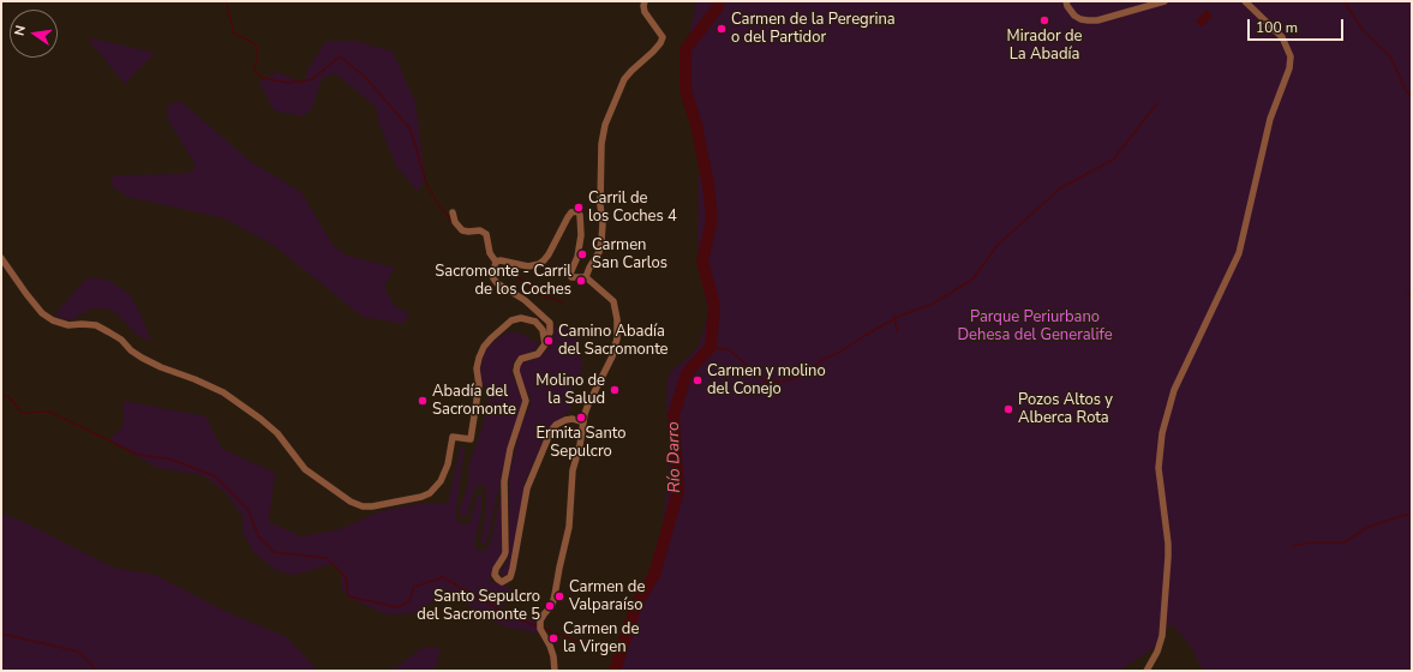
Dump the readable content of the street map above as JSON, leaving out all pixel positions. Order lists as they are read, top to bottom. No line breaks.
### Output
{"water":["Río Darro"],"parks":["Parque Periurbano Dehesa del Generalife"],"places":["Mirador de La Abadía","Carmen de la Peregrina o del Partidor","Carril de los Coches 4","Carmen San Carlos","Sacromonte - Carril de los Coches","Camino Abadía del Sacromonte","Carmen y molino del Conejo","Molino de la Salud","Abadía del Sacromonte","Pozos Altos y Alberca Rota","Ermita Santo Sepulcro","Carmen de Valparaíso","Santo Sepulcro del Sacromonte 5","Carmen de la Virgen"],"scale_bar":"100 m","north":"left"}
